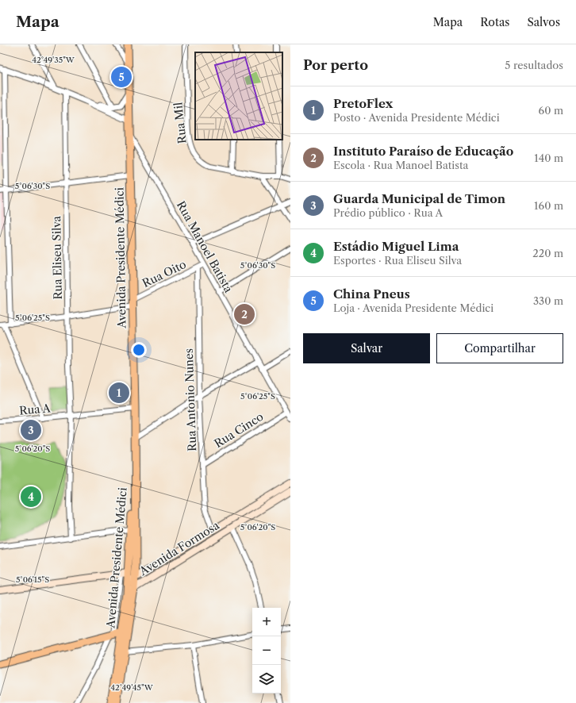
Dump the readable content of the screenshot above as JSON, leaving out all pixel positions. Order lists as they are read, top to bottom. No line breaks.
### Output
{"streets":{"main road":["Avenida Presidente Médici","Avenida Formosa"],"street":["Rua Mil","Rua Manoel Batista","Rua Eliseu Silva","Rua Oito","Rua Antonio Nunes","Rua A","Rua Cinco"]},"crossings":[["Rua Manoel Batista","Avenida Presidente Médici"],["Rua Manoel Batista","Rua Oito"],["Rua Manoel Batista","Rua Cinco"],["Rua Eliseu Silva","Rua Oito"],["Rua Eliseu Silva","Rua A"],["Avenida Presidente Médici","Rua Oito"],["Avenida Presidente Médici","Rua A"],["Avenida Presidente Médici","Avenida Formosa"],["Rua Oito","Rua Antonio Nunes"],["Rua Antonio Nunes","Rua Cinco"],["Rua Antonio Nunes","Avenida Formosa"]],"page":{"header":"Mapa","nav":["Mapa","Rotas","Salvos"],"heading":["Por perto","5 resultados"],"pins":["5","2","1","3","4"],"list":[{"mark":"1","name":"PretoFlex","note":"Posto · Avenida Presidente Médici","value":"60 m"},{"mark":"2","name":"Instituto Paraíso de Educação","note":"Escola · Rua Manoel Batista","value":"140 m"},{"mark":"3","name":"Guarda Municipal de Timon","note":"Prédio público · Rua A","value":"160 m"},{"mark":"4","name":"Estádio Miguel Lima","note":"Esportes · Rua Eliseu Silva","value":"220 m"},{"mark":"5","name":"China Pneus","note":"Loja · Avenida Presidente Médici","value":"330 m"}],"buttons":["Salvar","Compartilhar"],"map_buttons":["+","−"]},"coordinates":["42°49'35\"W","5°06'30\"S","5°06'25\"S","5°06'20\"S","5°06'15\"S","42°49'45\"W"]}
